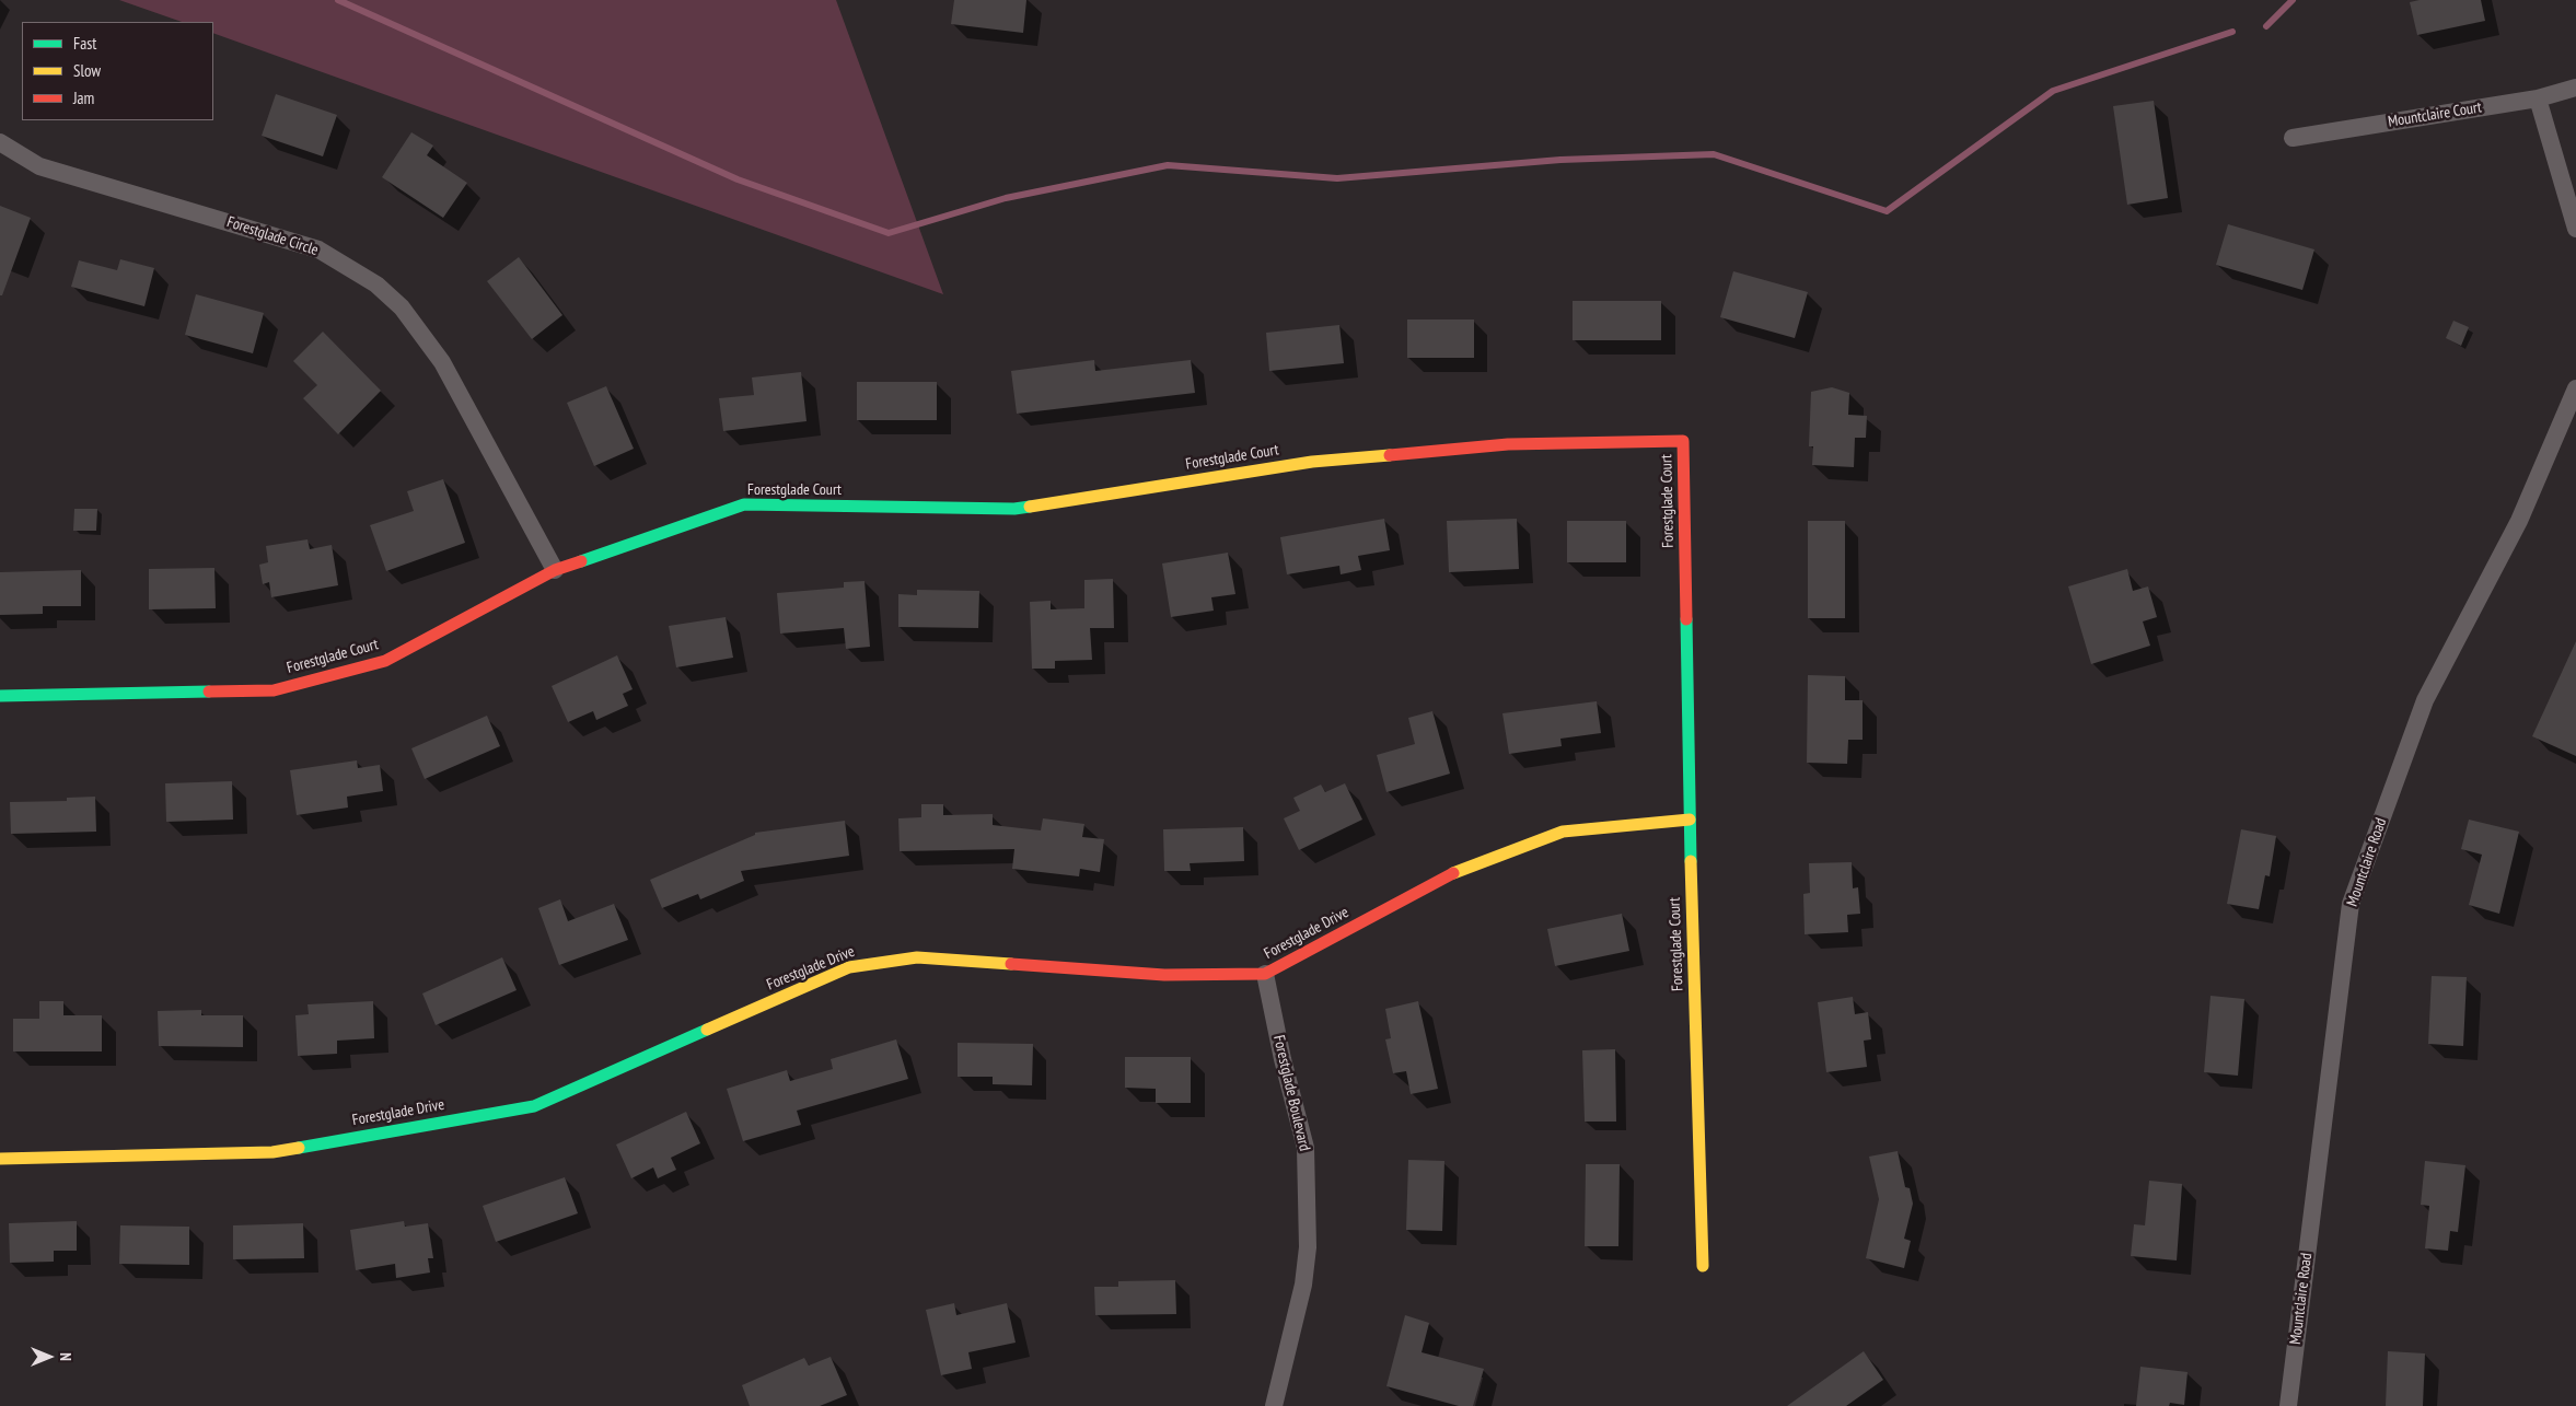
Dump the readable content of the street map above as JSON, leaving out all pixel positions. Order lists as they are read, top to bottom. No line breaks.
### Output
{"streets":{"street":["Mountclaire Court","Forestglade Circle","Forestglade Court","Mountclaire Road","Forestglade Drive","Forestglade Boulevard"]},"crossings":[["Forestglade Circle","Forestglade Court"],["Forestglade Court","Forestglade Drive"],["Forestglade Drive","Forestglade Boulevard"]],"legend":["Fast","Slow","Jam"],"north":"right"}
